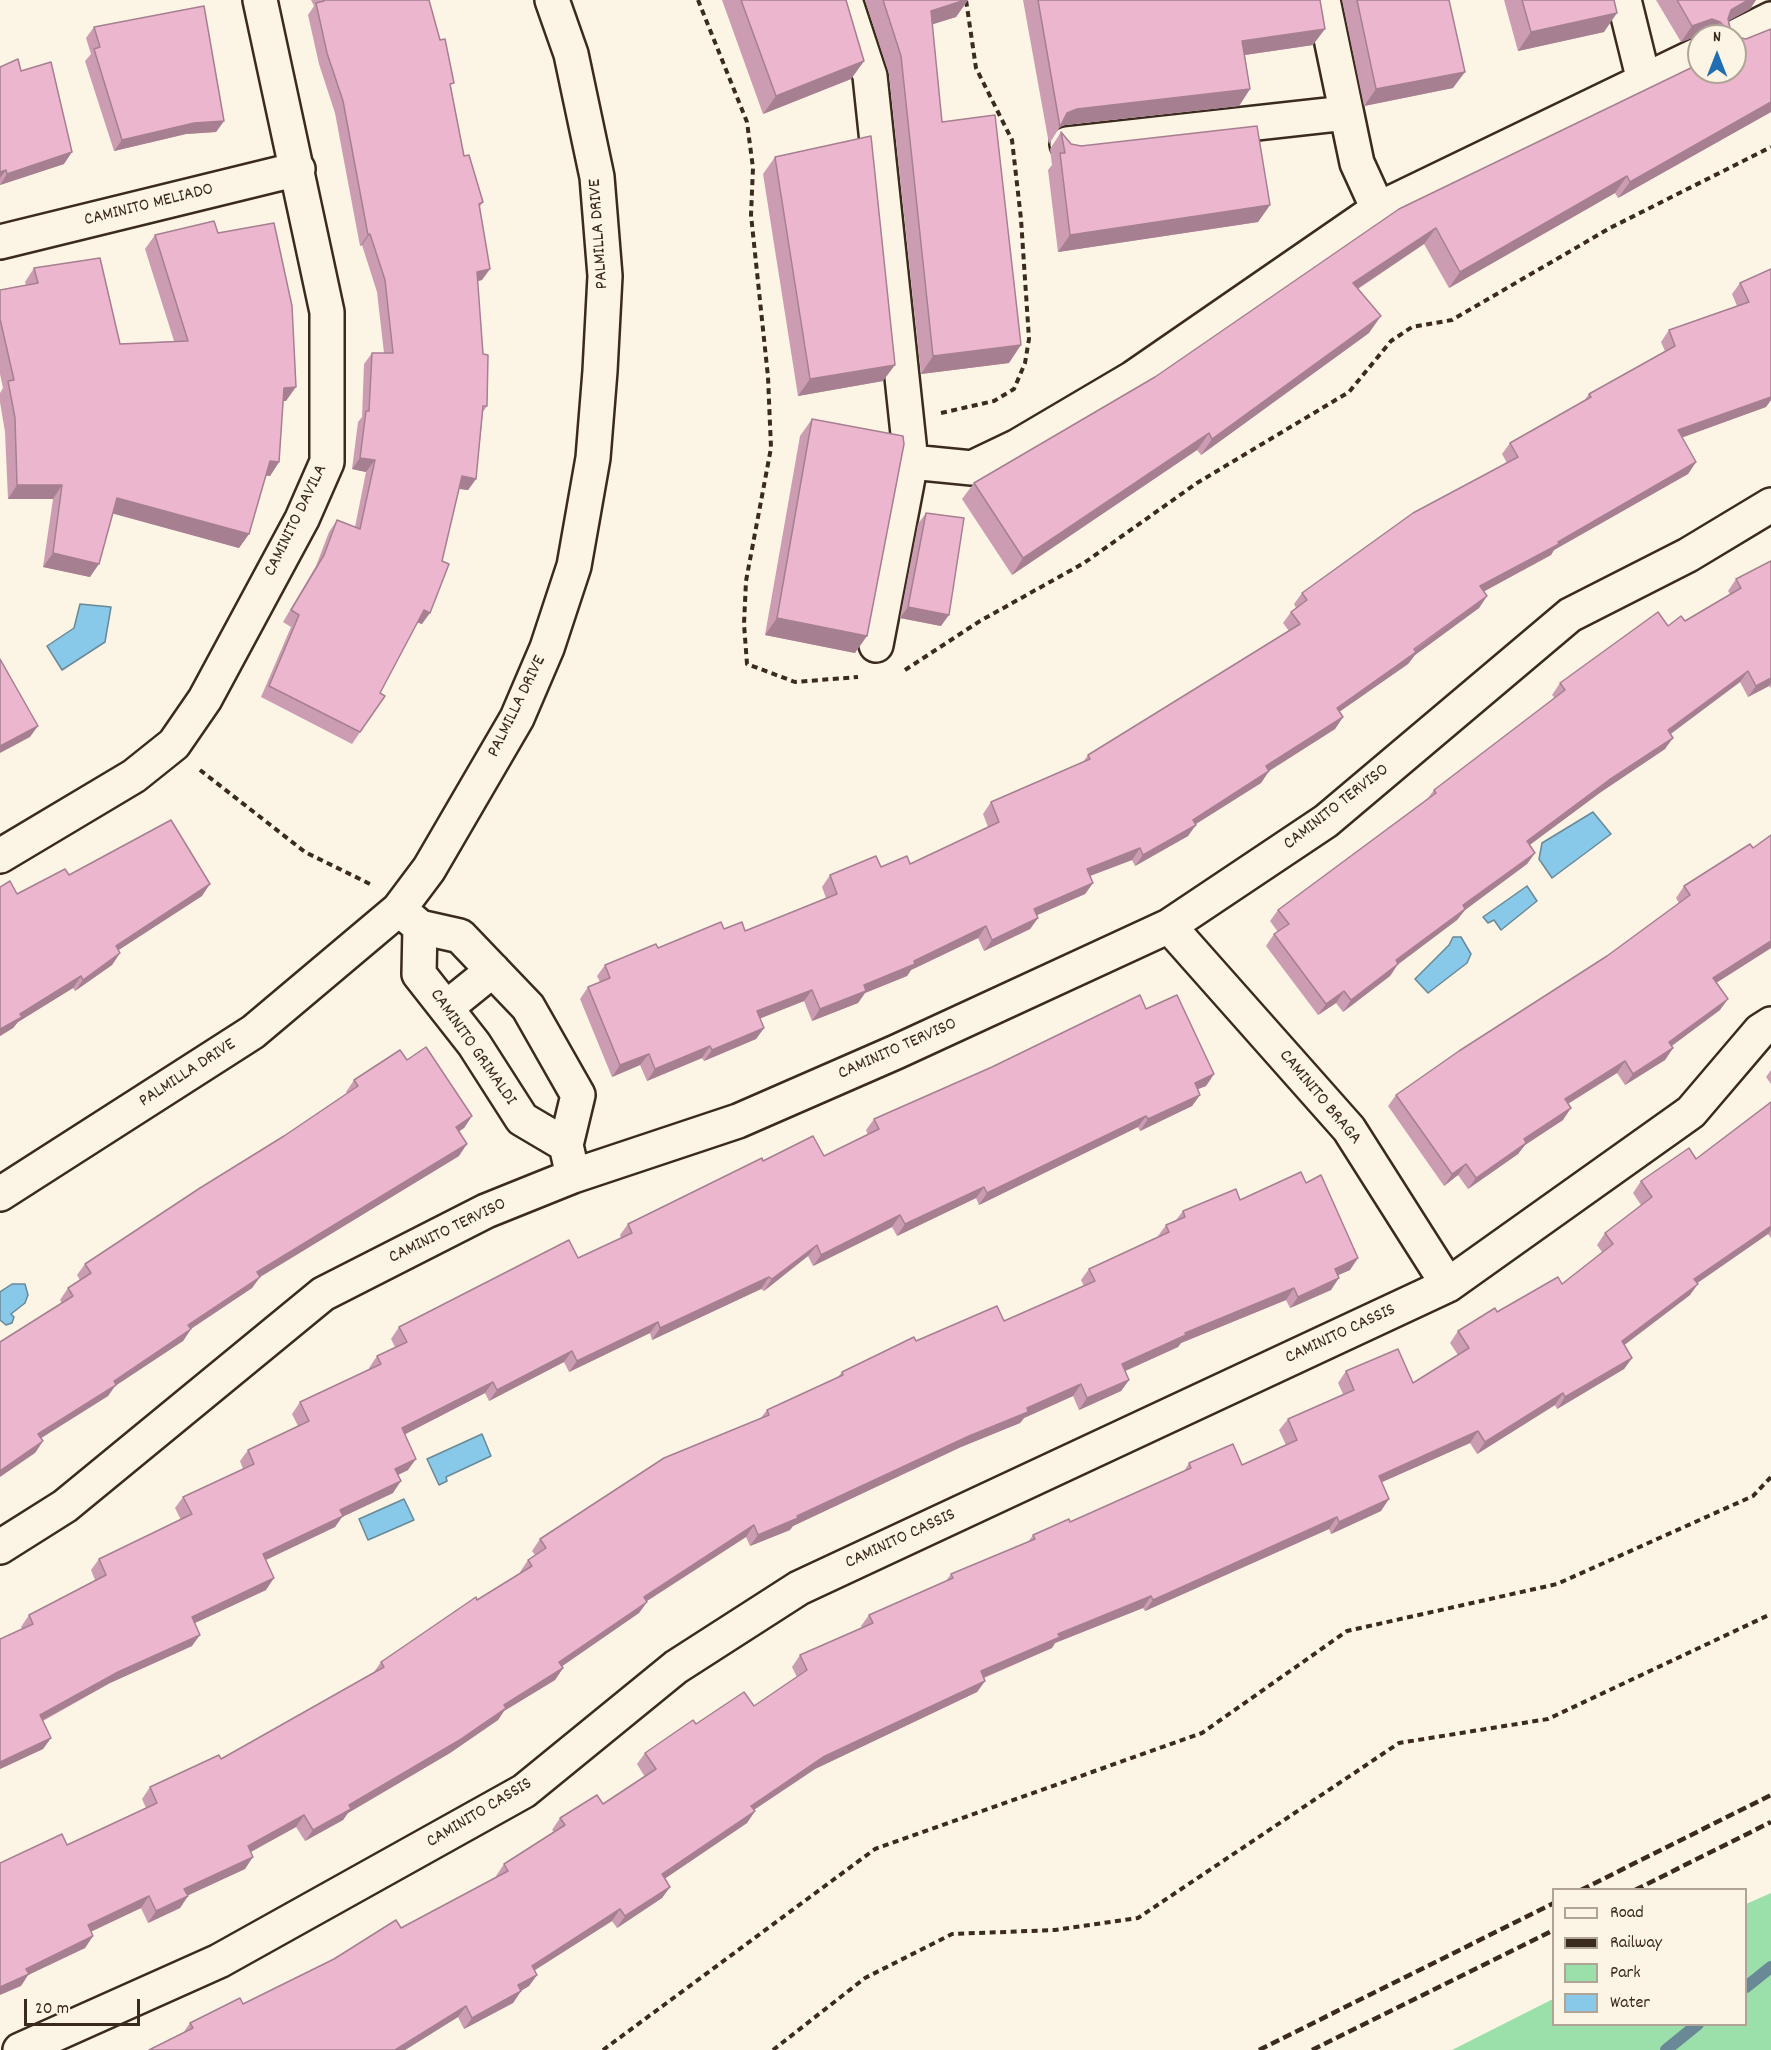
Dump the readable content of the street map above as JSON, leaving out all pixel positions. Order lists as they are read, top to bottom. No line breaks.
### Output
{"streets":{"street":["CAMINITO MELIADO","PALMILLA DRIVE","CAMINITO DAVILA","CAMINITO TERVISO","CAMINITO GRIMALDI","CAMINITO BRAGA","CAMINITO CASSIS"]},"crossings":[["CAMINITO MELIADO","CAMINITO DAVILA"],["PALMILLA DRIVE","CAMINITO GRIMALDI"],["CAMINITO TERVISO","CAMINITO GRIMALDI"],["CAMINITO TERVISO","CAMINITO BRAGA"],["CAMINITO BRAGA","CAMINITO CASSIS"]],"legend":["Road","Railway","Park","Water"],"scale_bar":"20 m","north":"top"}
